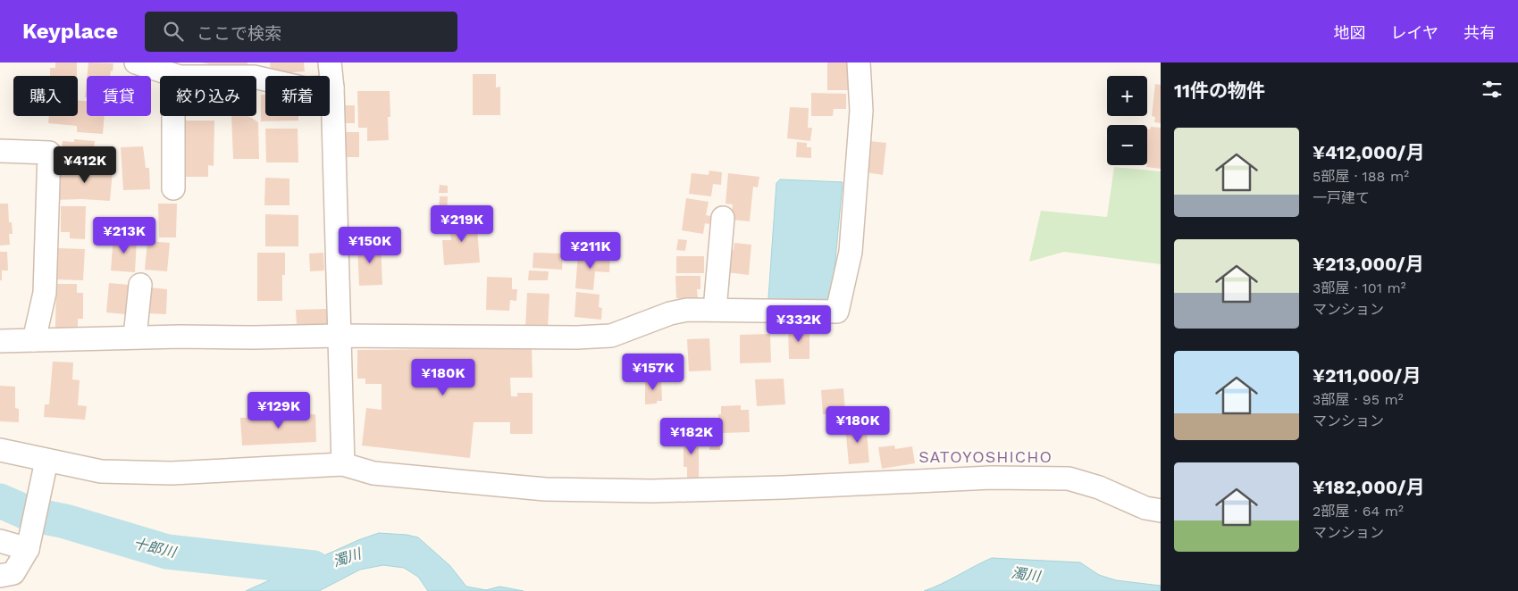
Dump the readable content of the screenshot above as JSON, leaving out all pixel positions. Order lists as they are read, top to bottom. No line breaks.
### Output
{"districts":["SATOYOSHICHO"],"water":["十郎川","濁川"],"page":{"header":"Keyplace","search":"ここで検索","nav":["地図","レイヤ","共有"],"heading":"11件の物件","map_buttons":["+","−"],"chip":["購入","賃貸","絞り込み","新着"],"list":[{"name":"¥412,000/月","note":"5部屋 · 188 m² · 一戸建て"},{"name":"¥213,000/月","note":"3部屋 · 101 m² · マンション"},{"name":"¥211,000/月","note":"3部屋 · 95 m² · マンション"},{"name":"¥182,000/月","note":"2部屋 · 64 m² · マンション"}],"price":["¥412K","¥219K","¥213K","¥150K","¥211K","¥332K","¥157K","¥180K","¥129K","¥180K","¥182K"]}}
